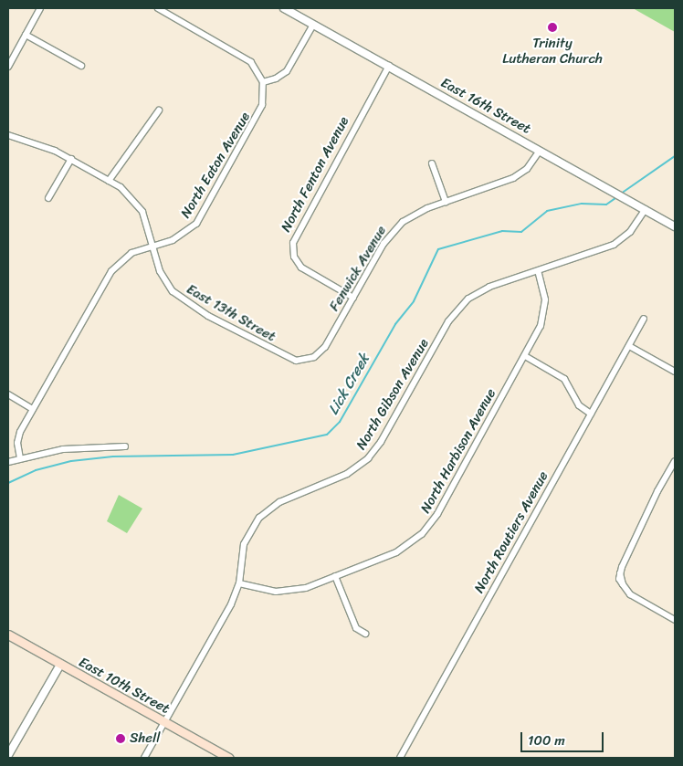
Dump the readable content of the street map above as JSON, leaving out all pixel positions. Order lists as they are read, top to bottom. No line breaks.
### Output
{"streets":{"main road":["East 10th Street"],"street":["East 16th Street","North Eaton Avenue","North Fenton Avenue","Fenwick Avenue","East 13th Street","North Gibson Avenue","North Harbison Avenue","North Routiers Avenue"]},"crossings":[["East 16th Street","North Fenton Avenue"],["East 16th Street","Fenwick Avenue"],["East 16th Street","North Gibson Avenue"],["North Eaton Avenue","East 13th Street"],["North Fenton Avenue","Fenwick Avenue"],["Fenwick Avenue","East 13th Street"],["North Gibson Avenue","North Harbison Avenue"],["North Gibson Avenue","East 10th Street"]],"water":["Lick Creek"],"places":["Trinity Lutheran Church","Shell"],"scale_bar":"100 m"}
